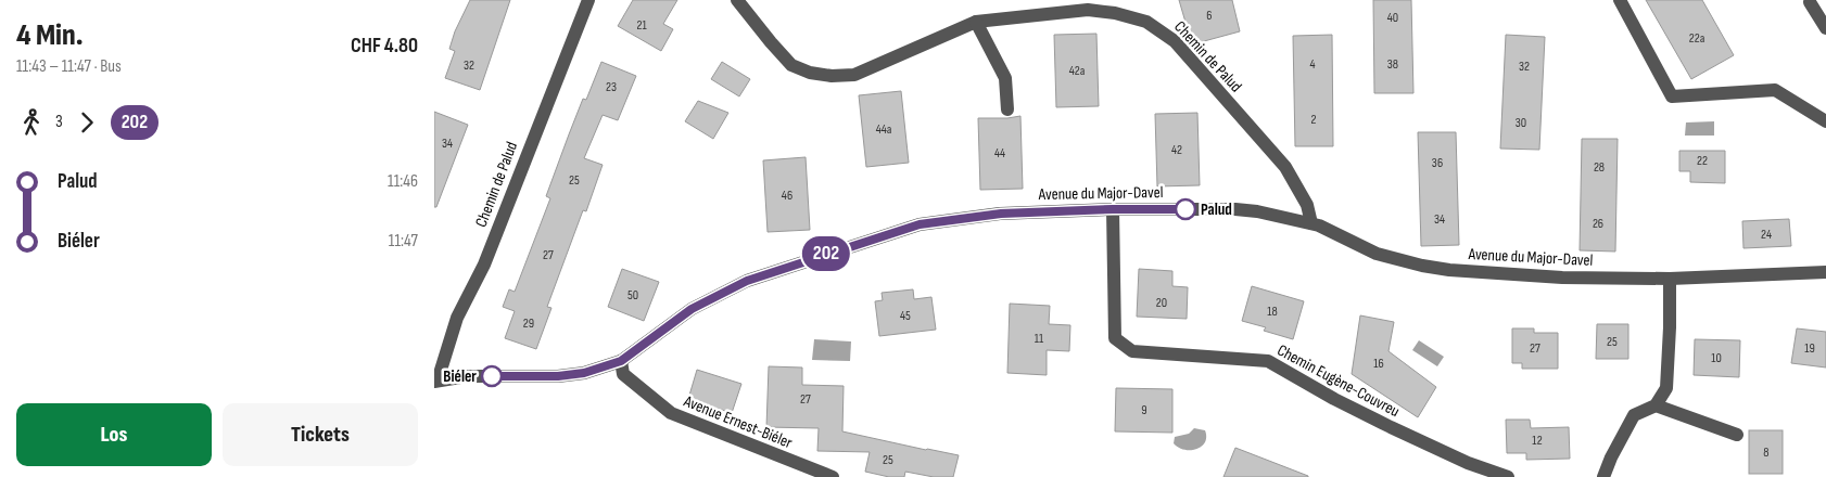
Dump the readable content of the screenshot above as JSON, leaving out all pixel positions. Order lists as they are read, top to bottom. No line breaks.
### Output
{"streets":{"street":["Chemin de Palud","Avenue du Major-Davel","Chemin Eugène-Couvreu","Avenue Ernest-Biéler"]},"crossings":[["Chemin de Palud","Avenue du Major-Davel"],["Avenue du Major-Davel","Chemin Eugène-Couvreu"],["Avenue du Major-Davel","Avenue Ernest-Biéler"]],"places":["Palud","Biéler"],"lines":["bus line 202"],"house_numbers":["6","40","21","22a","4","38","32","32","42a","23","2","30","44a","34","42","44","22","36","28","25","46","34","26","24","27","50","20","18","45","29","11","25","27","19","10","16","27","9","12","8","25"],"page":{"heading":["4 Min.","11:43 – 11:47 · Bus","CHF 4.80"],"on_map":"202","legs":["3","202"],"list":[{"name":"Palud","value":"11:46"},{"name":"Biéler","value":"11:47"}],"buttons":["Los","Tickets"]}}
